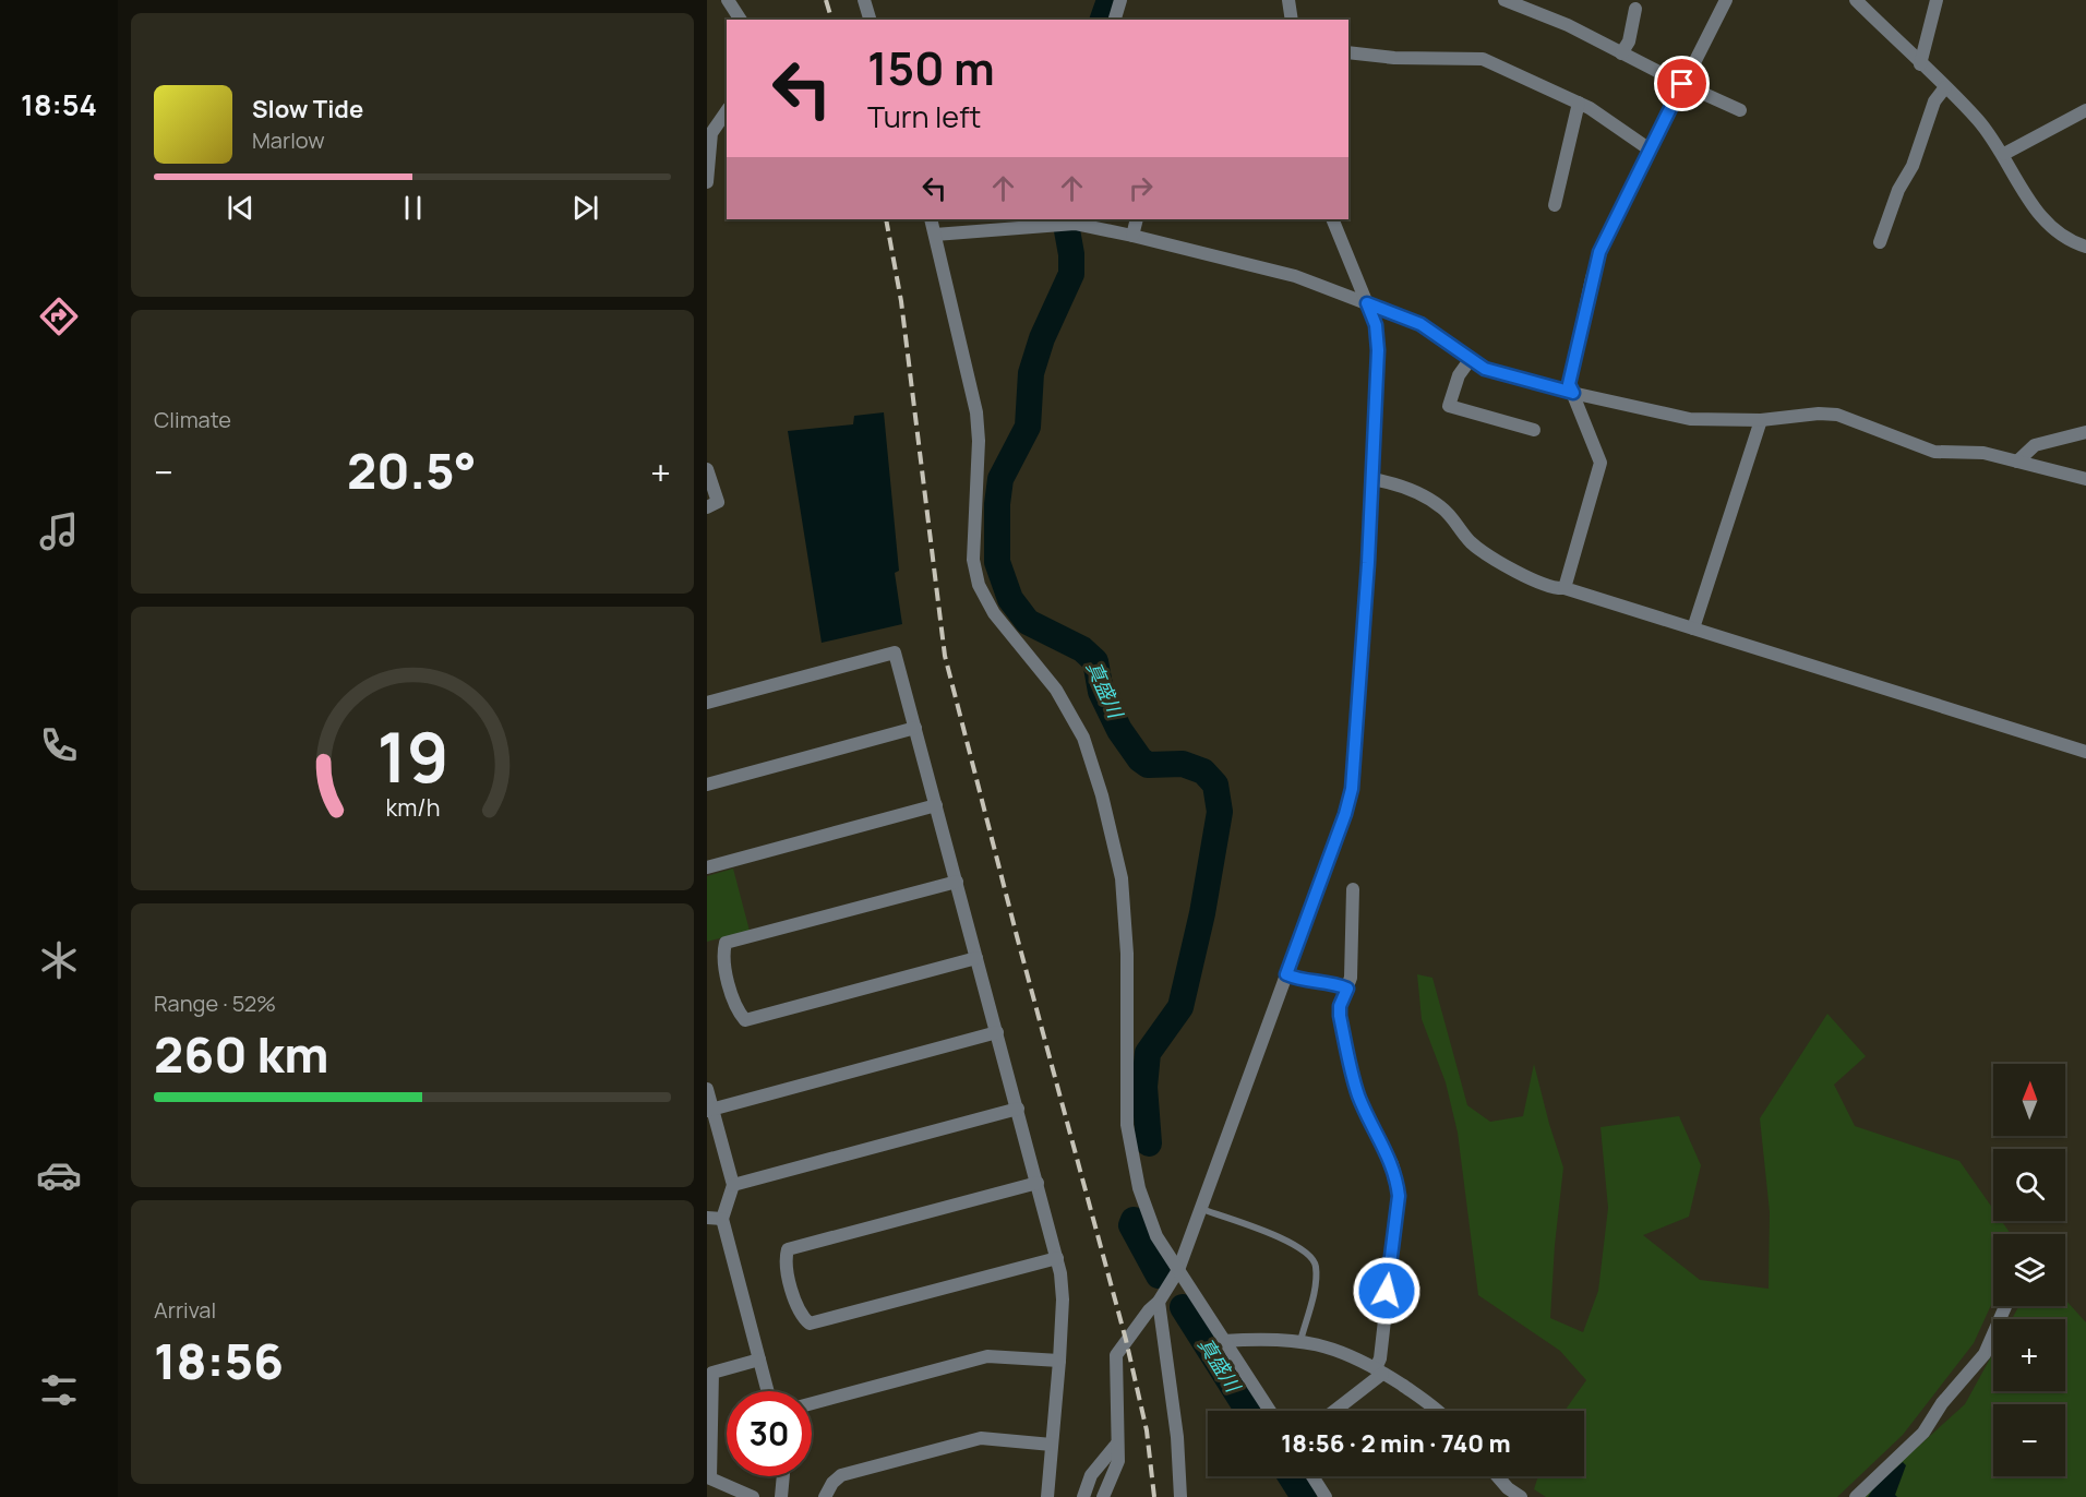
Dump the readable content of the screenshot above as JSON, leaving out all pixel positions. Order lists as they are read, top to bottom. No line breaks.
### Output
{"water":["真盛川"],"north":"top","page":{"tabs":"18:54","turn":["150 m","Turn left"],"song":["Slow Tide","Marlow"],"tile":["Climate",["Range · 52%","260 km"],["Arrival","18:56"]],"heat":["−","20.5°","+"],"map_buttons":["+","−"],"limit":"30","trip":"18:56 · 2 min · 740 m","gauge":["19","km/h"]}}
